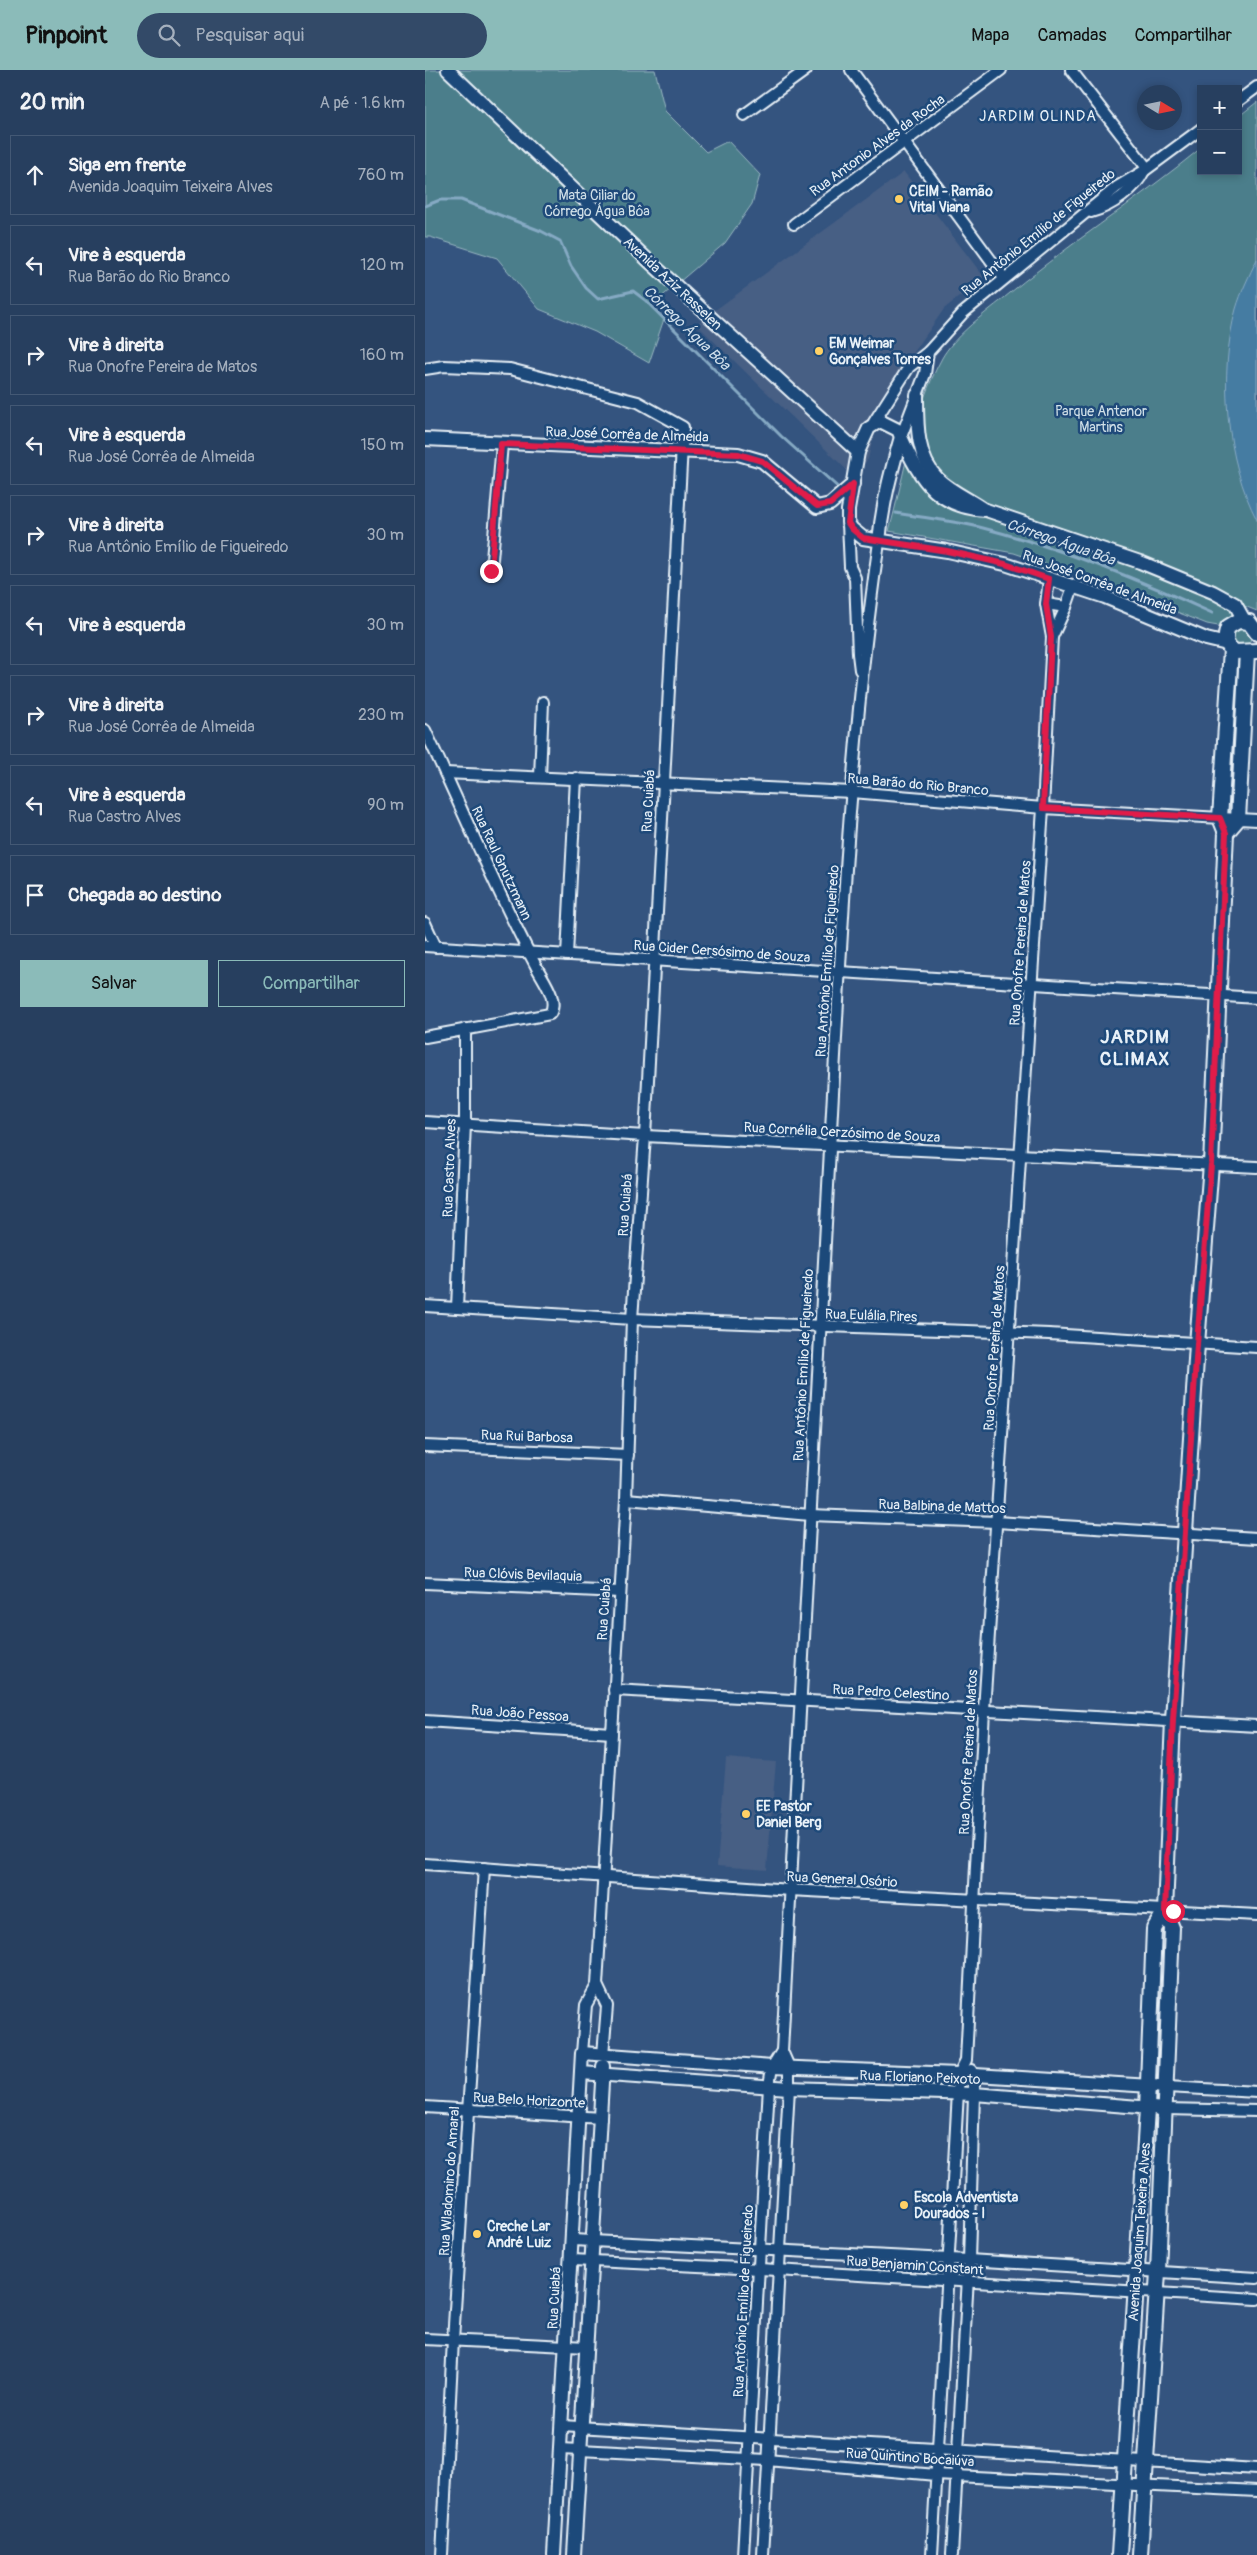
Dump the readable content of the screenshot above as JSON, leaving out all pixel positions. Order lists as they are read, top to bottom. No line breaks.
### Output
{"streets":{"main road":["Avenida Joaquim Teixeira Alves"],"street":["Rua Antonio Alves da Rocha","Rua Antônio Emílio de Figueiredo","Avenida Aziz Rasselen","Rua José Corrêa de Almeida","Rua Barão do Rio Branco","Rua Cuiabá","Rua Raul Gnutzmann","Rua Onofre Pereira de Matos","Rua Cider Cersósimo de Souza","Rua Cornélia Cerzósimo de Souza","Rua Castro Alves","Rua Eulália Pires","Rua Rui Barbosa","Rua Balbina de Mattos","Rua Clóvis Bevilaquia","Rua Pedro Celestino","Rua João Pessoa","Rua General Osório","Rua Floriano Peixoto","Rua Belo Horizonte","Rua Wladomiro do Amaral","Rua Benjamin Constant","Rua Quintino Bocaiúva"]},"crossings":[["Rua Antônio Emílio de Figueiredo","Avenida Aziz Rasselen"],["Rua Antônio Emílio de Figueiredo","Rua José Corrêa de Almeida"],["Rua Antônio Emílio de Figueiredo","Rua Barão do Rio Branco"],["Rua Antônio Emílio de Figueiredo","Rua Cider Cersósimo de Souza"],["Rua Antônio Emílio de Figueiredo","Rua Cornélia Cerzósimo de Souza"],["Rua Antônio Emílio de Figueiredo","Rua Eulália Pires"],["Rua Antônio Emílio de Figueiredo","Rua Balbina de Mattos"],["Rua Antônio Emílio de Figueiredo","Rua Pedro Celestino"],["Rua Antônio Emílio de Figueiredo","Rua General Osório"],["Rua Antônio Emílio de Figueiredo","Rua Floriano Peixoto"],["Rua Antônio Emílio de Figueiredo","Rua Benjamin Constant"],["Rua Antônio Emílio de Figueiredo","Rua Quintino Bocaiúva"],["Rua José Corrêa de Almeida","Rua Cuiabá"],["Rua José Corrêa de Almeida","Rua Onofre Pereira de Matos"],["Rua Barão do Rio Branco","Rua Cuiabá"],["Rua Barão do Rio Branco","Rua Raul Gnutzmann"],["Rua Barão do Rio Branco","Rua Onofre Pereira de Matos"],["Rua Barão do Rio Branco","Avenida Joaquim Teixeira Alves"],["Rua Cuiabá","Rua Cider Cersósimo de Souza"],["Rua Cuiabá","Rua Cornélia Cerzósimo de Souza"],["Rua Cuiabá","Rua Eulália Pires"],["Rua Cuiabá","Rua Rui Barbosa"],["Rua Cuiabá","Rua Balbina de Mattos"],["Rua Cuiabá","Rua Clóvis Bevilaquia"],["Rua Cuiabá","Rua Pedro Celestino"],["Rua Cuiabá","Rua João Pessoa"],["Rua Cuiabá","Rua General Osório"],["Rua Cuiabá","Rua Floriano Peixoto"],["Rua Cuiabá","Rua Belo Horizonte"],["Rua Cuiabá","Rua Benjamin Constant"],["Rua Cuiabá","Rua Quintino Bocaiúva"],["Rua Raul Gnutzmann","Rua Cider Cersósimo de Souza"],["Rua Raul Gnutzmann","Rua Castro Alves"],["Rua Onofre Pereira de Matos","Rua Cider Cersósimo de Souza"],["Rua Onofre Pereira de Matos","Rua Cornélia Cerzósimo de Souza"],["Rua Onofre Pereira de Matos","Rua Eulália Pires"],["Rua Onofre Pereira de Matos","Rua Balbina de Mattos"],["Rua Onofre Pereira de Matos","Rua Pedro Celestino"],["Rua Onofre Pereira de Matos","Rua General Osório"],["Rua Onofre Pereira de Matos","Rua Floriano Peixoto"],["Rua Onofre Pereira de Matos","Rua Benjamin Constant"],["Rua Onofre Pereira de Matos","Rua Quintino Bocaiúva"],["Rua Cider Cersósimo de Souza","Avenida Joaquim Teixeira Alves"],["Rua Cornélia Cerzósimo de Souza","Rua Castro Alves"],["Rua Cornélia Cerzósimo de Souza","Avenida Joaquim Teixeira Alves"],["Rua Castro Alves","Rua Eulália Pires"],["Rua Eulália Pires","Avenida Joaquim Teixeira Alves"],["Rua Balbina de Mattos","Avenida Joaquim Teixeira Alves"],["Rua Pedro Celestino","Avenida Joaquim Teixeira Alves"],["Rua General Osório","Rua Wladomiro do Amaral"],["Rua General Osório","Avenida Joaquim Teixeira Alves"],["Rua Floriano Peixoto","Avenida Joaquim Teixeira Alves"],["Rua Belo Horizonte","Rua Wladomiro do Amaral"],["Avenida Joaquim Teixeira Alves","Rua Benjamin Constant"],["Avenida Joaquim Teixeira Alves","Rua Quintino Bocaiúva"]],"districts":["JARDIM OLINDA","JARDIM CLIMAX"],"water":["Córrego Água Bôa"],"parks":["Mata Ciliar do Córrego Água Bôa","Parque Antenor Martins"],"places":["CEIM - Ramão Vital Viana","EM Weimar Gonçalves Torres","EE Pastor Daniel Berg","Escola Adventista Dourados - I","Creche Lar André Luiz"],"north":"right","page":{"header":"Pinpoint","search":"Pesquisar aqui","nav":["Mapa","Camadas","Compartilhar"],"heading":["20 min","A pé · 1.6 km"],"map_buttons":["+","−"],"list":[["Siga em frente","Avenida Joaquim Teixeira Alves","760 m"],["Vire à esquerda","Rua Barão do Rio Branco","120 m"],["Vire à direita","Rua Onofre Pereira de Matos","160 m"],["Vire à esquerda","Rua José Corrêa de Almeida","150 m"],["Vire à direita","Rua Antônio Emílio de Figueiredo","30 m"],["Vire à esquerda","30 m"],["Vire à direita","Rua José Corrêa de Almeida","230 m"],["Vire à esquerda","Rua Castro Alves","90 m"],"Chegada ao destino"],"buttons":["Salvar","Compartilhar"]}}
